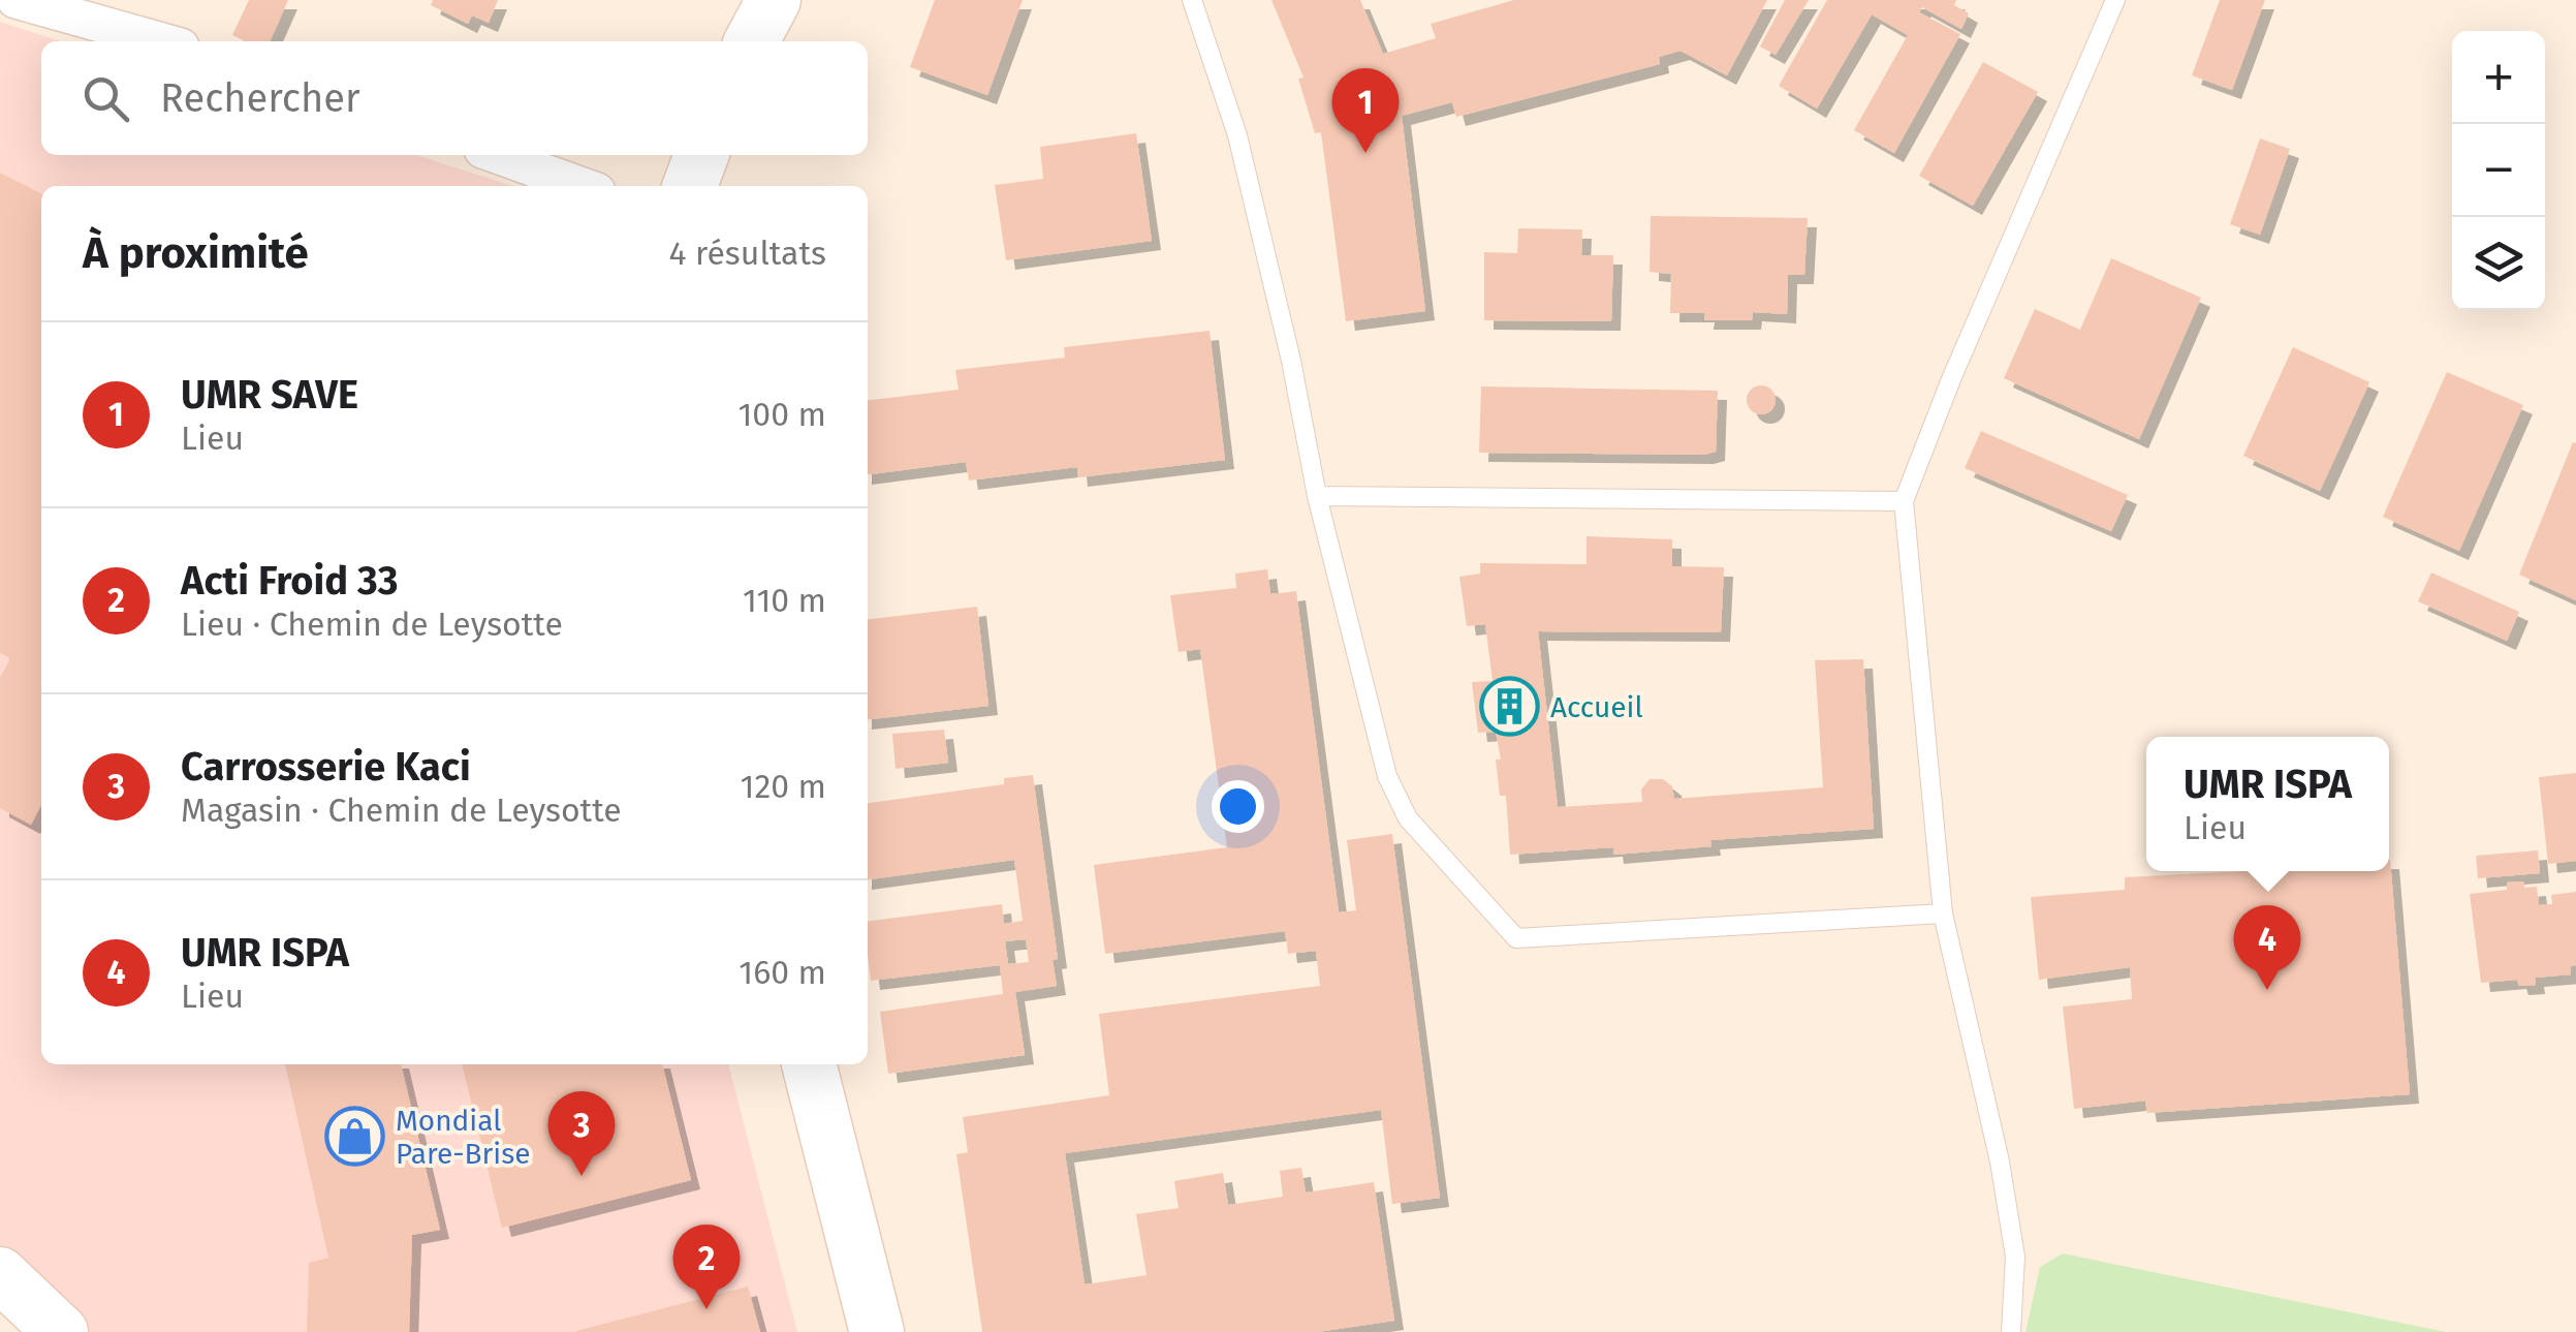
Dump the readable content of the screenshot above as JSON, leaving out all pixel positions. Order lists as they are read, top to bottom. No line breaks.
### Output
{"places":{"building":["Accueil"],"shop":["Mondial Pare-Brise"]},"page":{"map_buttons":["+","−"],"search":"Rechercher","pins":["1","4","3","2"],"heading":["À proximité","4 résultats"],"list":[{"mark":"1","name":"UMR SAVE","note":"Lieu","value":"100 m"},{"mark":"2","name":"Acti Froid 33","note":"Lieu · Chemin de Leysotte","value":"110 m"},{"mark":"3","name":"Carrosserie Kaci","note":"Magasin · Chemin de Leysotte","value":"120 m"},{"mark":"4","name":"UMR ISPA","note":"Lieu","value":"160 m"}],"popup":["UMR ISPA","Lieu"]}}
